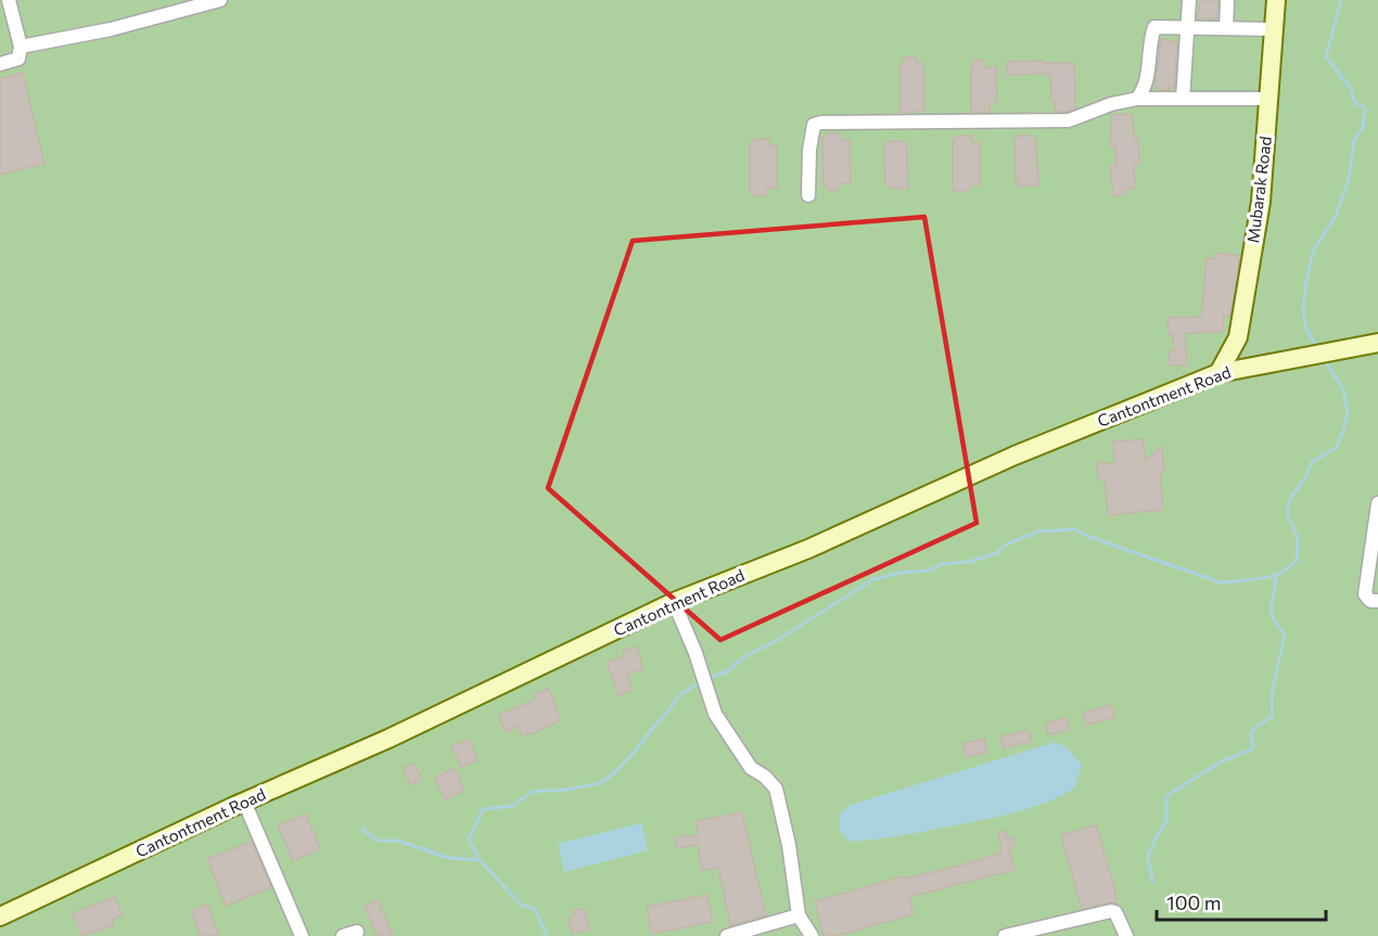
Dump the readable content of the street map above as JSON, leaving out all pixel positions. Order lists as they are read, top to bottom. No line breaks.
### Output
{"streets":{"street":["Mubarak Road","Cantontment Road"]},"crossings":[["Mubarak Road","Cantontment Road"]],"scale_bar":"100 m"}
